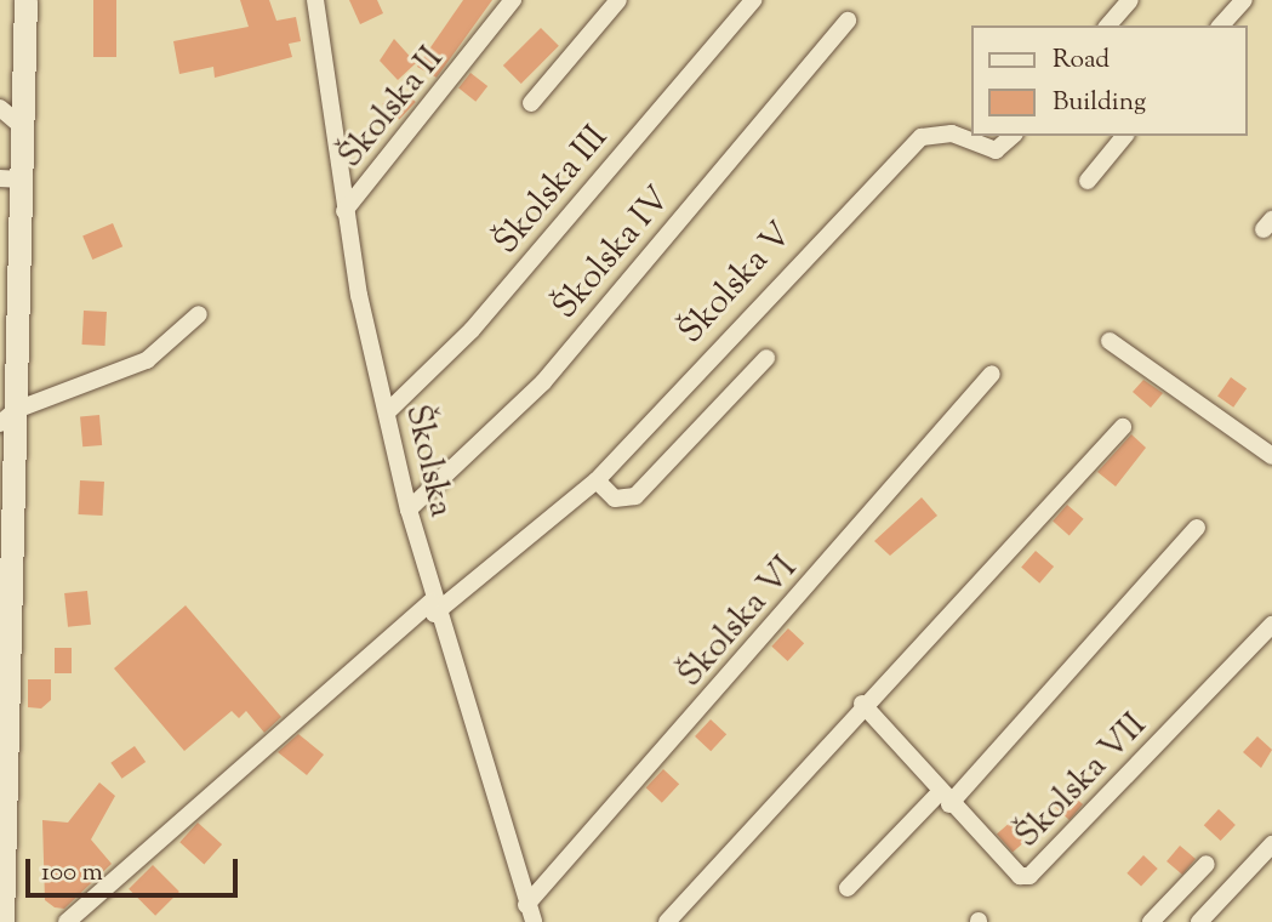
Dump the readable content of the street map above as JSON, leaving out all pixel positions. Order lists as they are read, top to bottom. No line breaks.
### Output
{"streets":{"street":["Školska II","Školska III","Školska IV","Školska V","Školska","Školska VI","Školska VII"]},"crossings":[["Školska II","Školska"],["Školska III","Školska"],["Školska IV","Školska"],["Školska V","Školska"],["Školska","Školska VI"]],"legend":["Road","Building"],"scale_bar":"100 m"}
